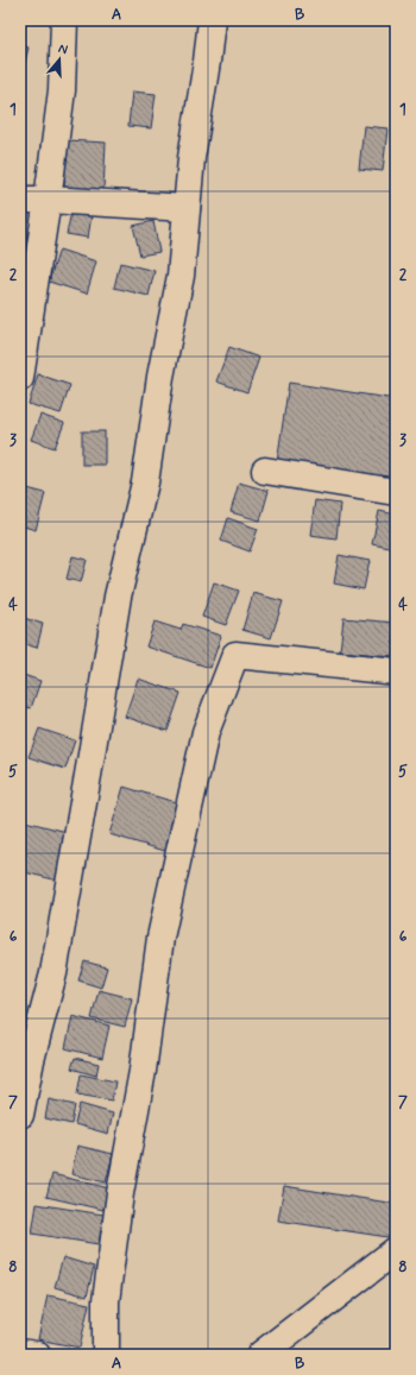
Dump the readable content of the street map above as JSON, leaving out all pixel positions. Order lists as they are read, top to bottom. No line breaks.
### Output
{"north":"top","grid":{"columns":["A","B"],"rows":["1","2","3","4","5","6","7","8"]}}
